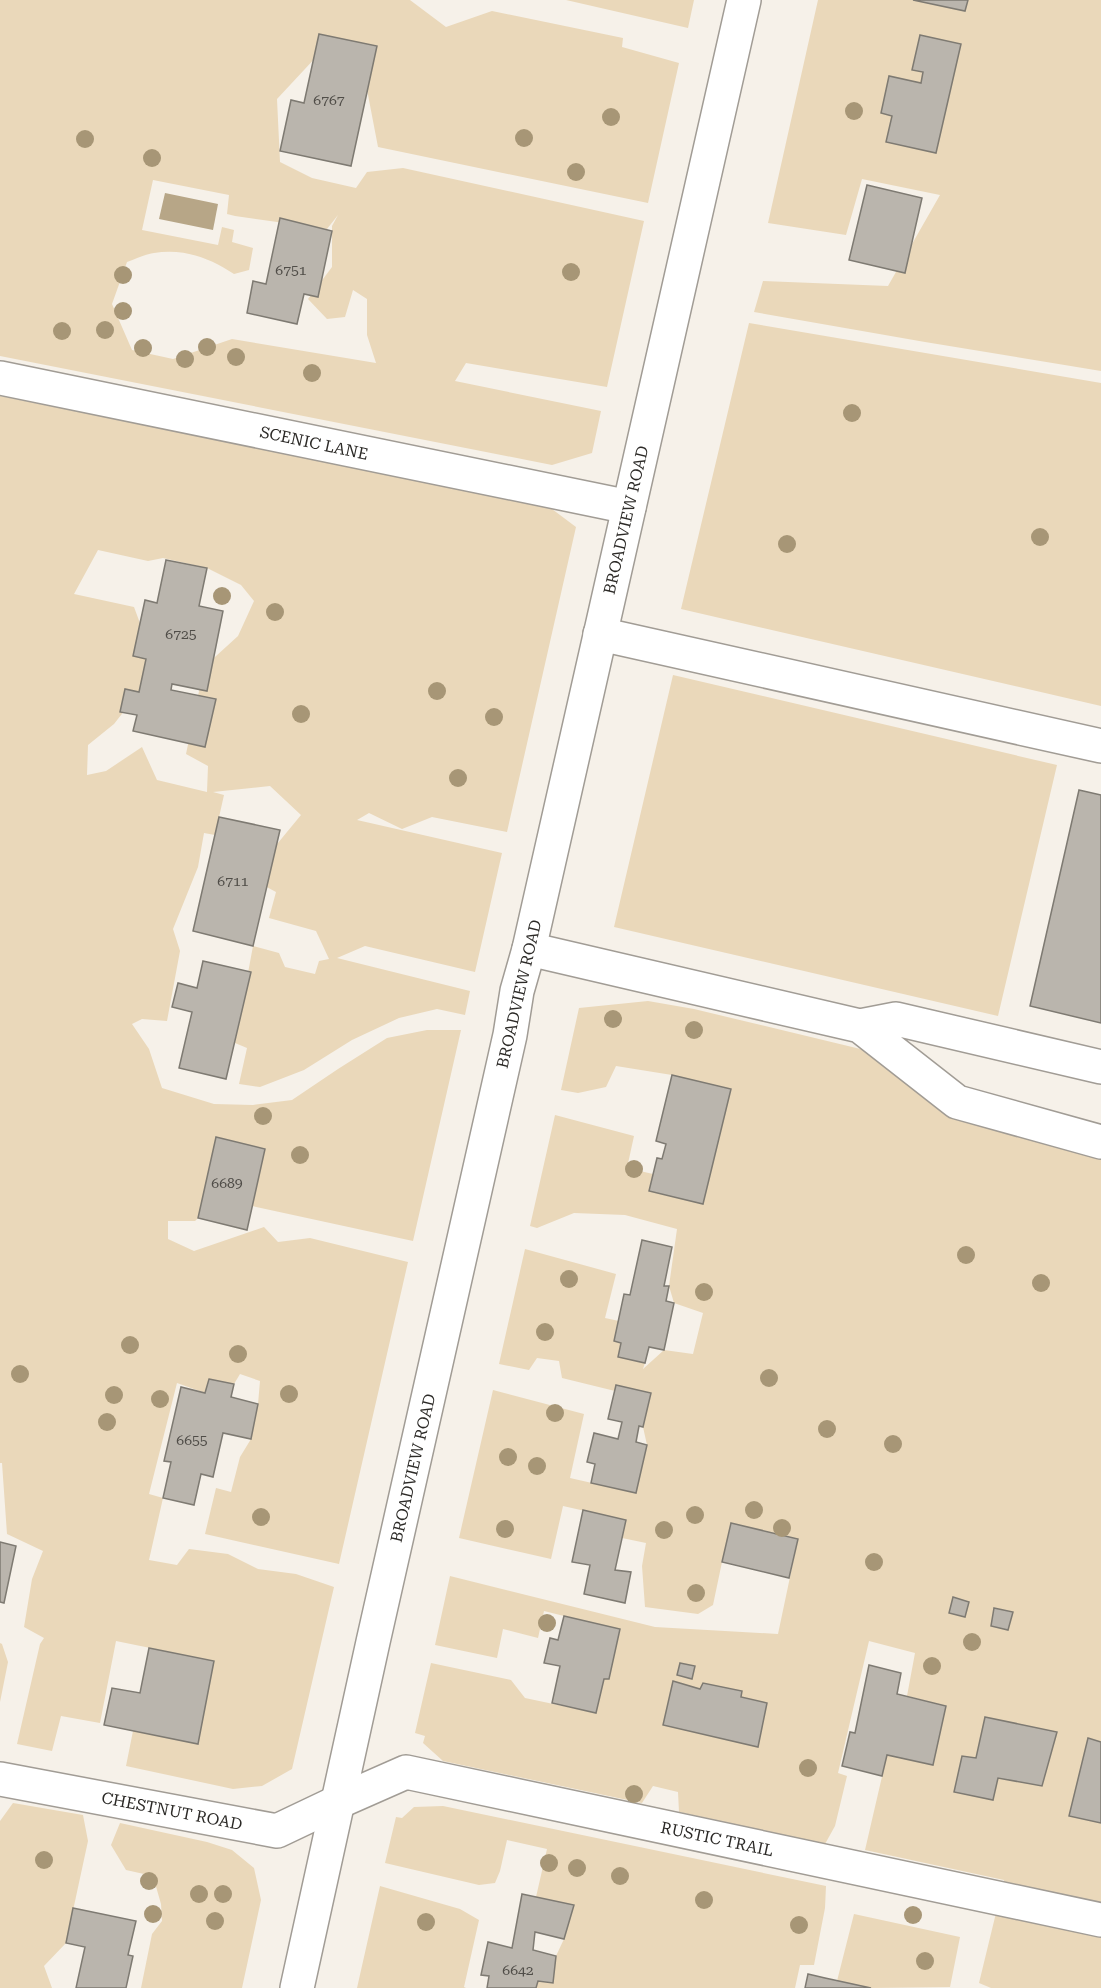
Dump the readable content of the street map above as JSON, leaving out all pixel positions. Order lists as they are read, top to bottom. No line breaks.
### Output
{"streets":{"main road":["SCENIC LANE","BROADVIEW ROAD","CHESTNUT ROAD","RUSTIC TRAIL"]},"crossings":[["SCENIC LANE","BROADVIEW ROAD"],["BROADVIEW ROAD","CHESTNUT ROAD"],["BROADVIEW ROAD","RUSTIC TRAIL"],["CHESTNUT ROAD","RUSTIC TRAIL"]],"house_numbers":["6767","6751","6725","6711","6689","6655","6642"]}
